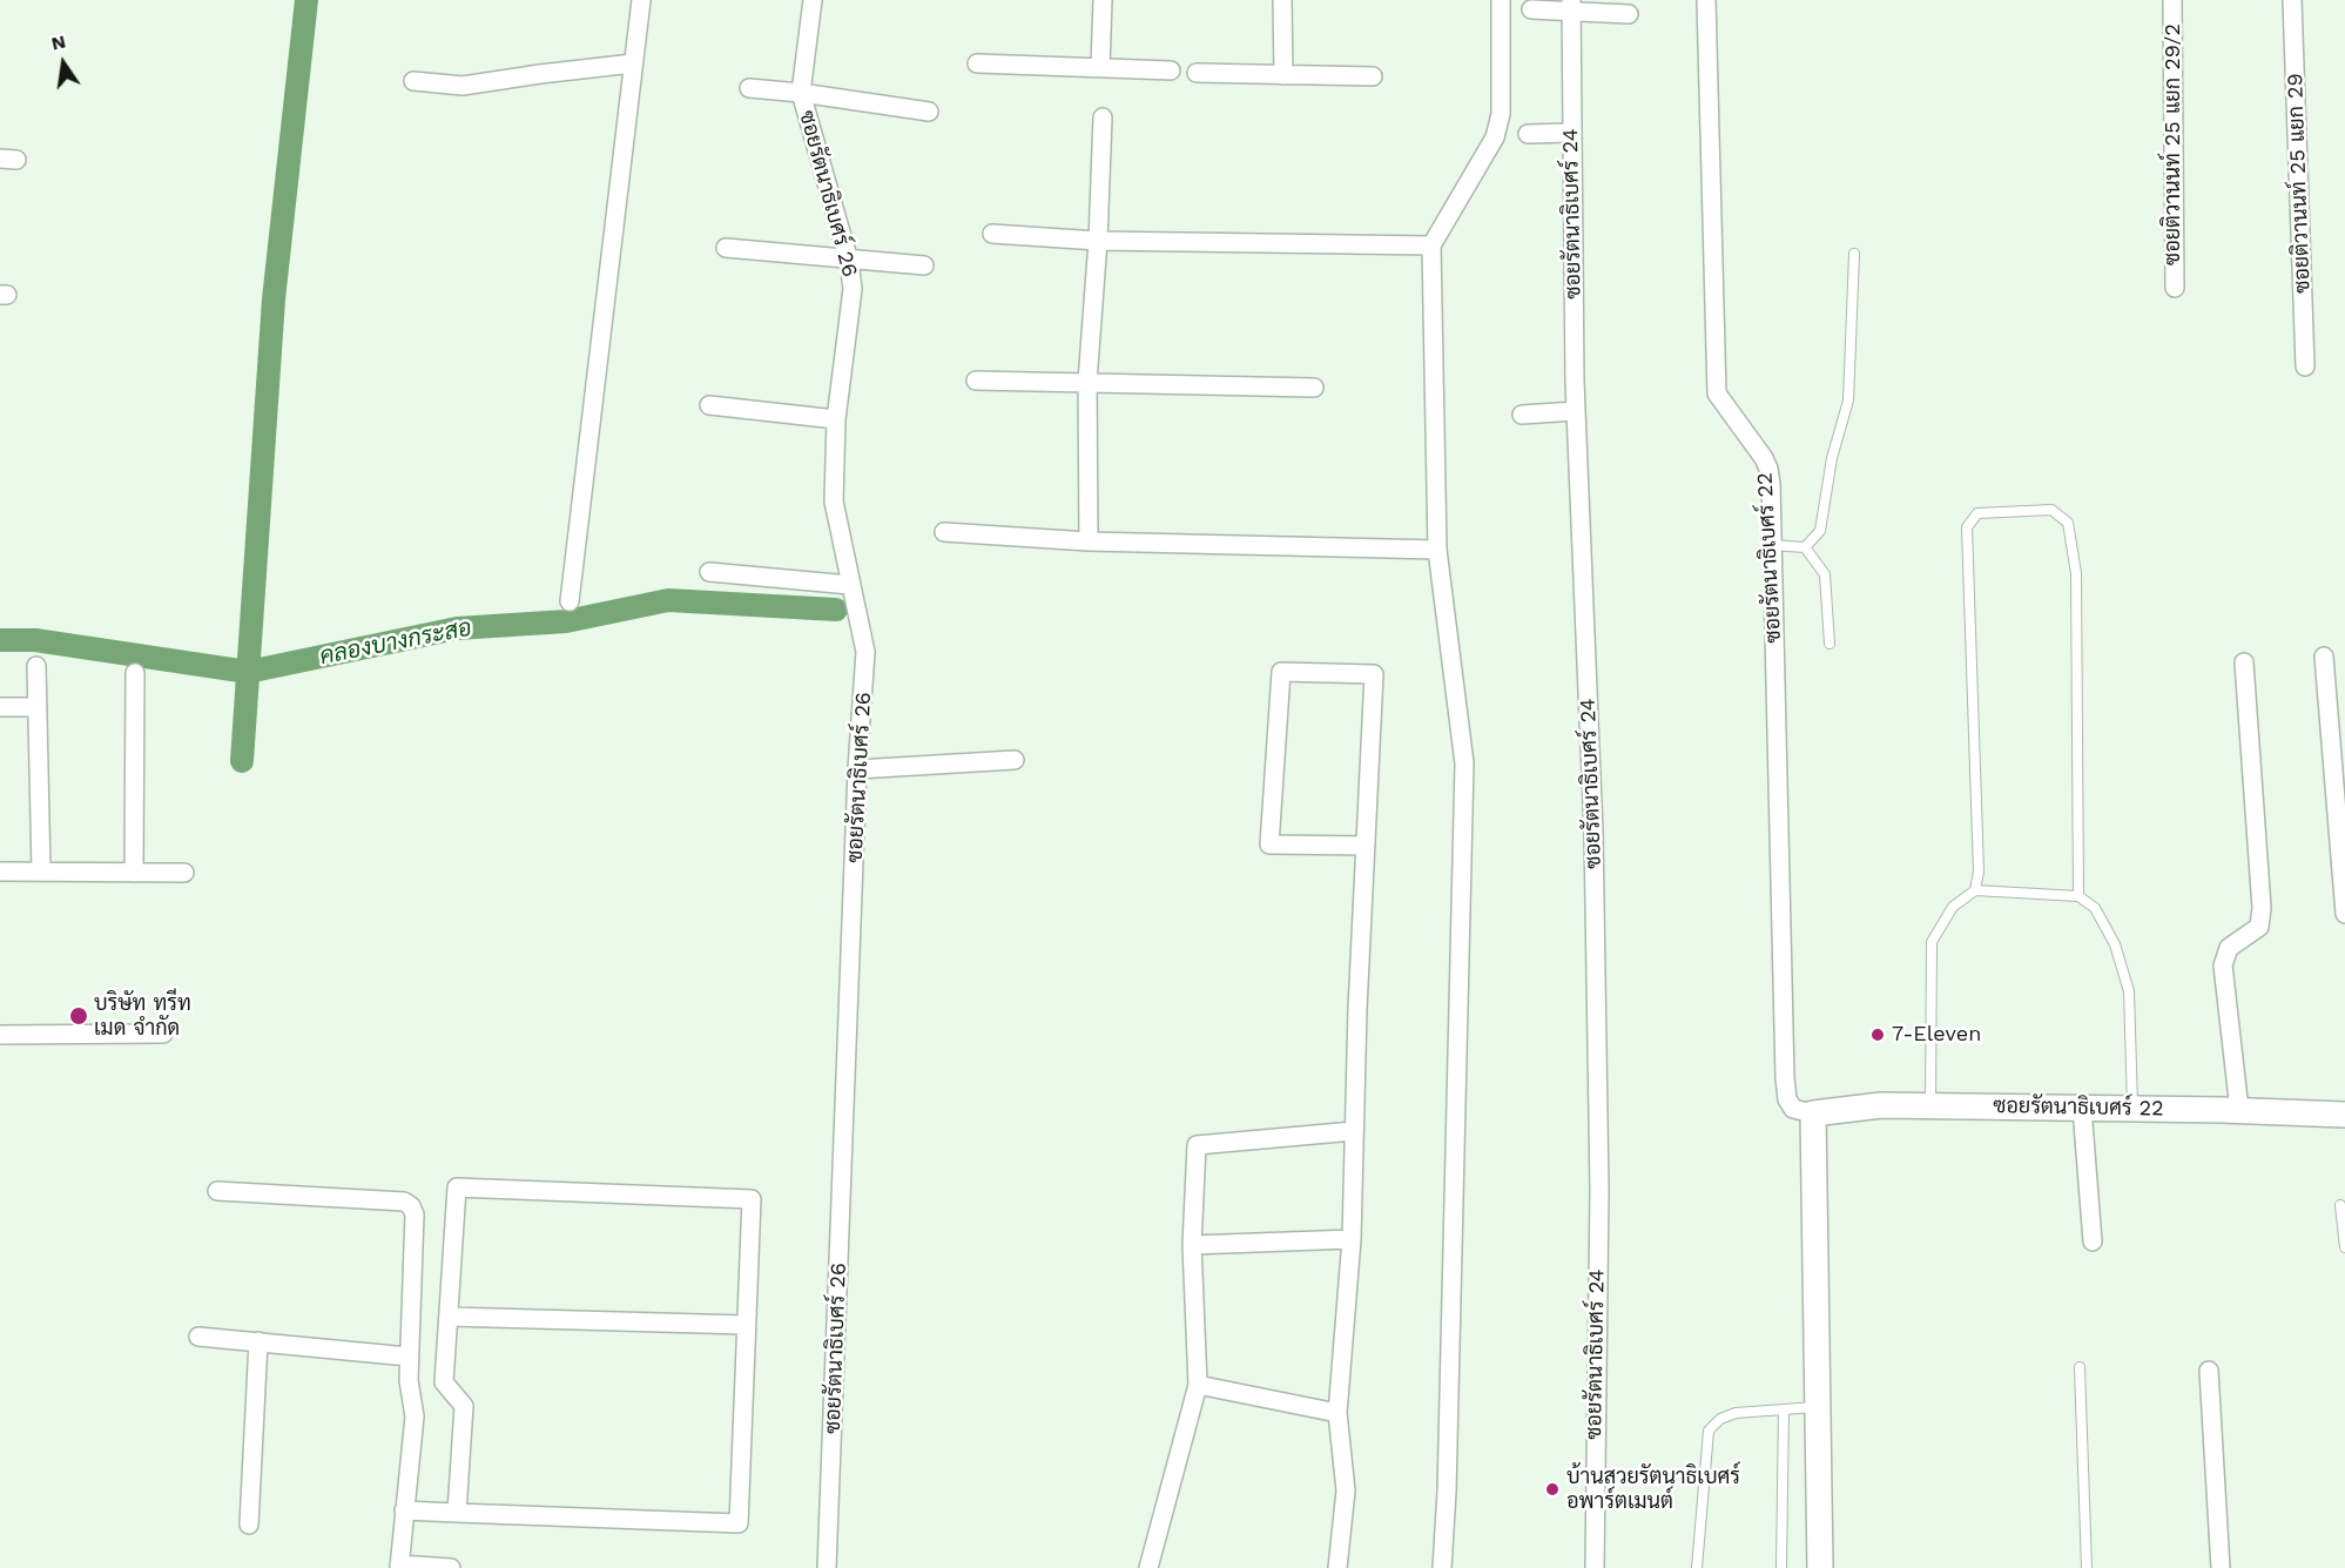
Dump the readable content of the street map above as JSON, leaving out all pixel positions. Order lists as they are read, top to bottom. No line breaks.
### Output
{"streets":{"street":["ซอยติวานนท์ 25 แยก 29/2","ซอยติวานนท์ 25 แยก 29","ซอยรัตนาธิเบศร์ 26","ซอยรัตนาธิเบศร์ 24","ซอยรัตนาธิเบศร์ 22"]},"water":["คลองบางกระสอ"],"places":["บริษัท ทรีท เมด จำกัด","7-Eleven","บ้านสวยรัตนาธิเบศร์ อพาร์ตเมนต์"],"north":"top"}
